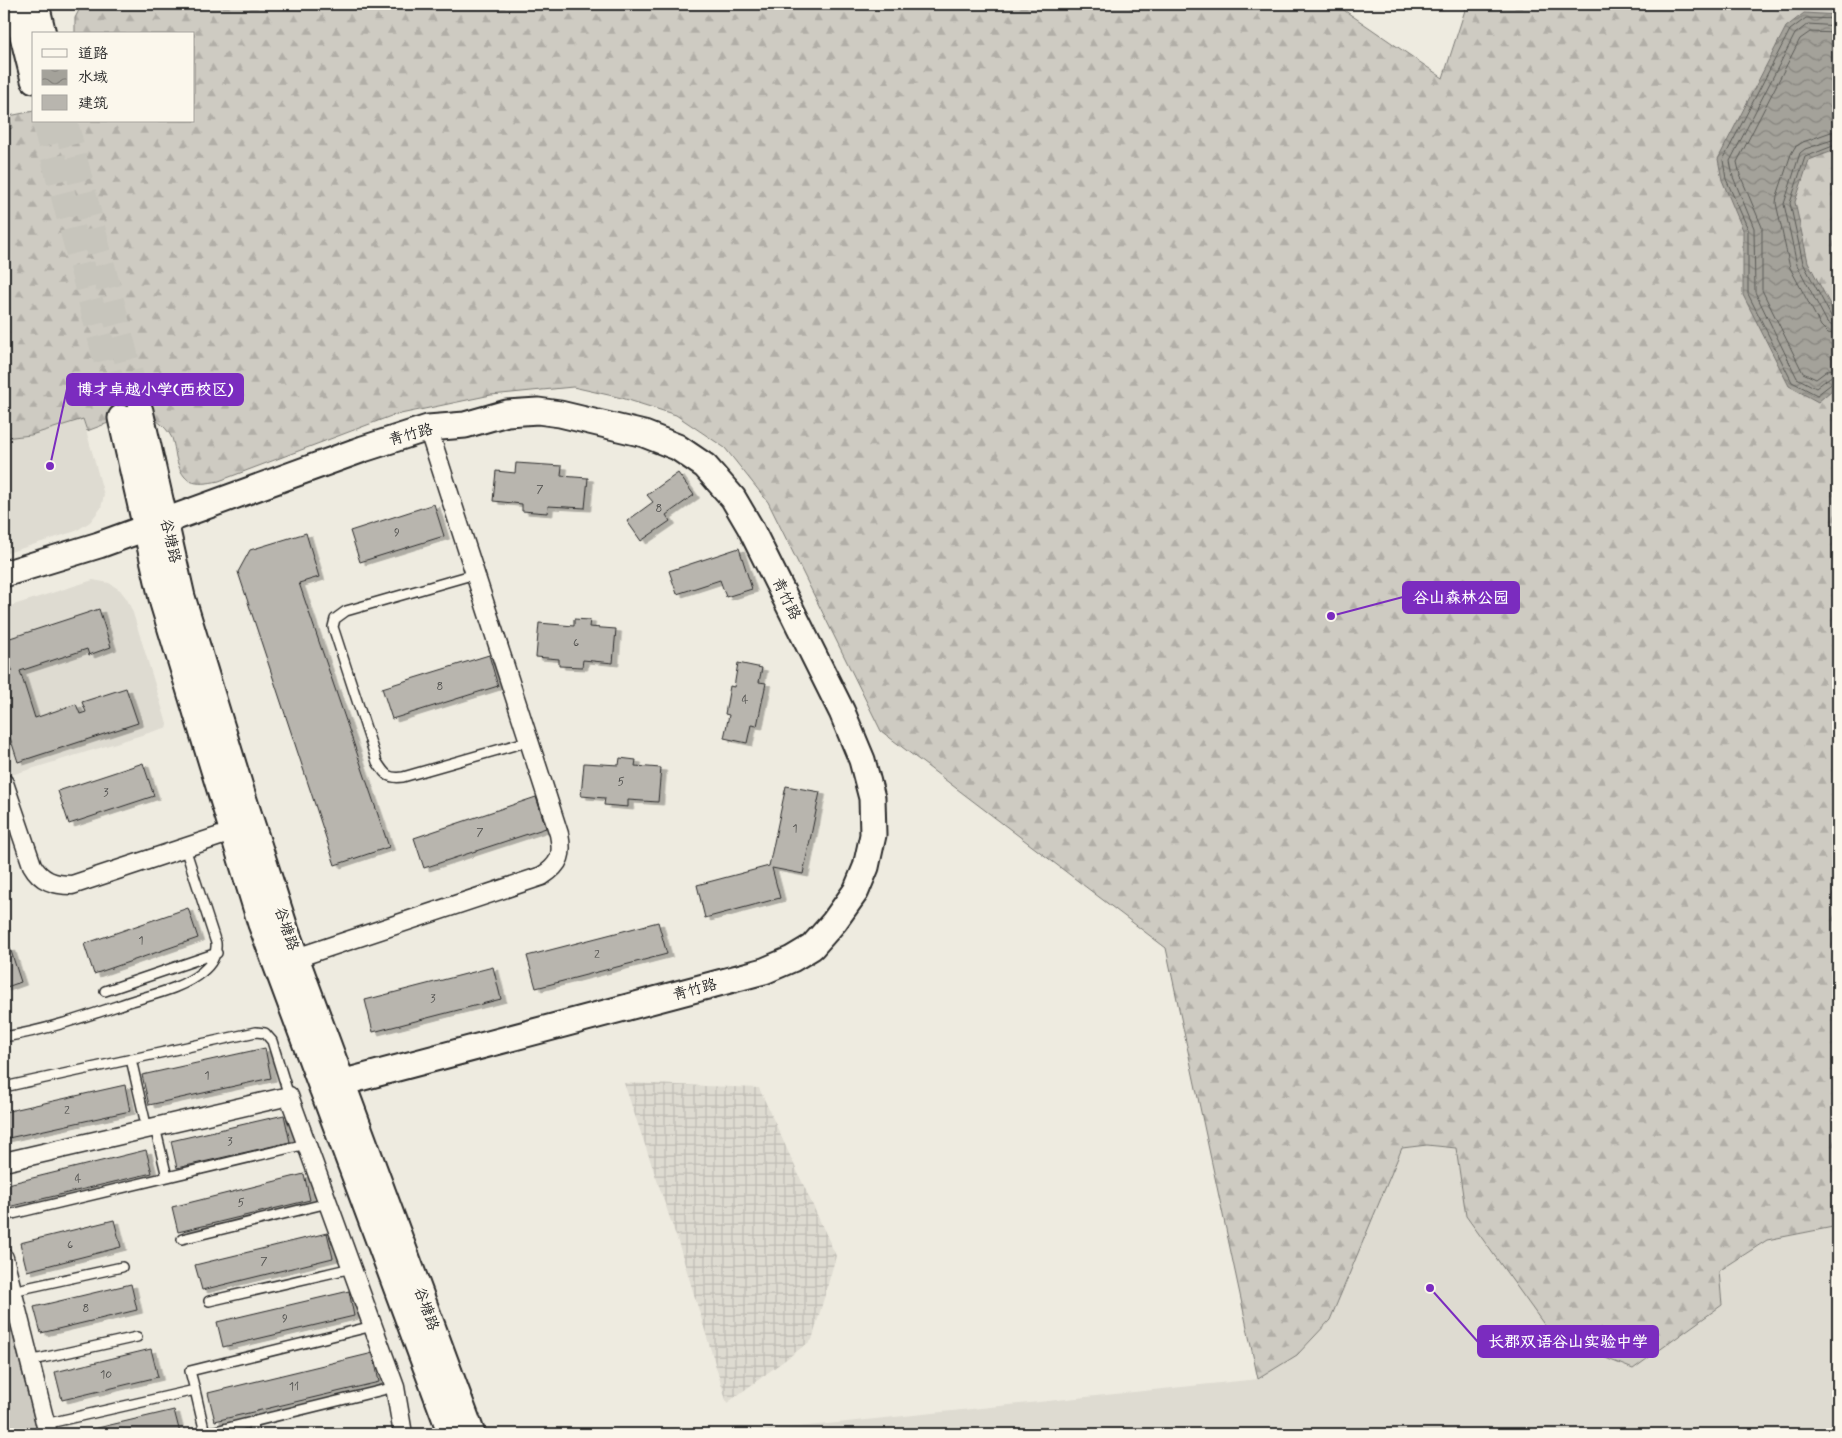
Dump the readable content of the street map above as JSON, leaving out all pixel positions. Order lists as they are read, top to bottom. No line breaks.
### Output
{"streets":{"main road":["青竹路","谷塘路"]},"crossings":[["青竹路","谷塘路"]],"places":["博才卓越小学(西校区)","谷山森林公园","长郡双语谷山实验中学"],"house_numbers":["7","8","9","6","8","4","5","3","1","7","1","2","3","1","2","3","4","5","6","7","8","9","10","11"],"legend":["道路","水域","建筑"]}
